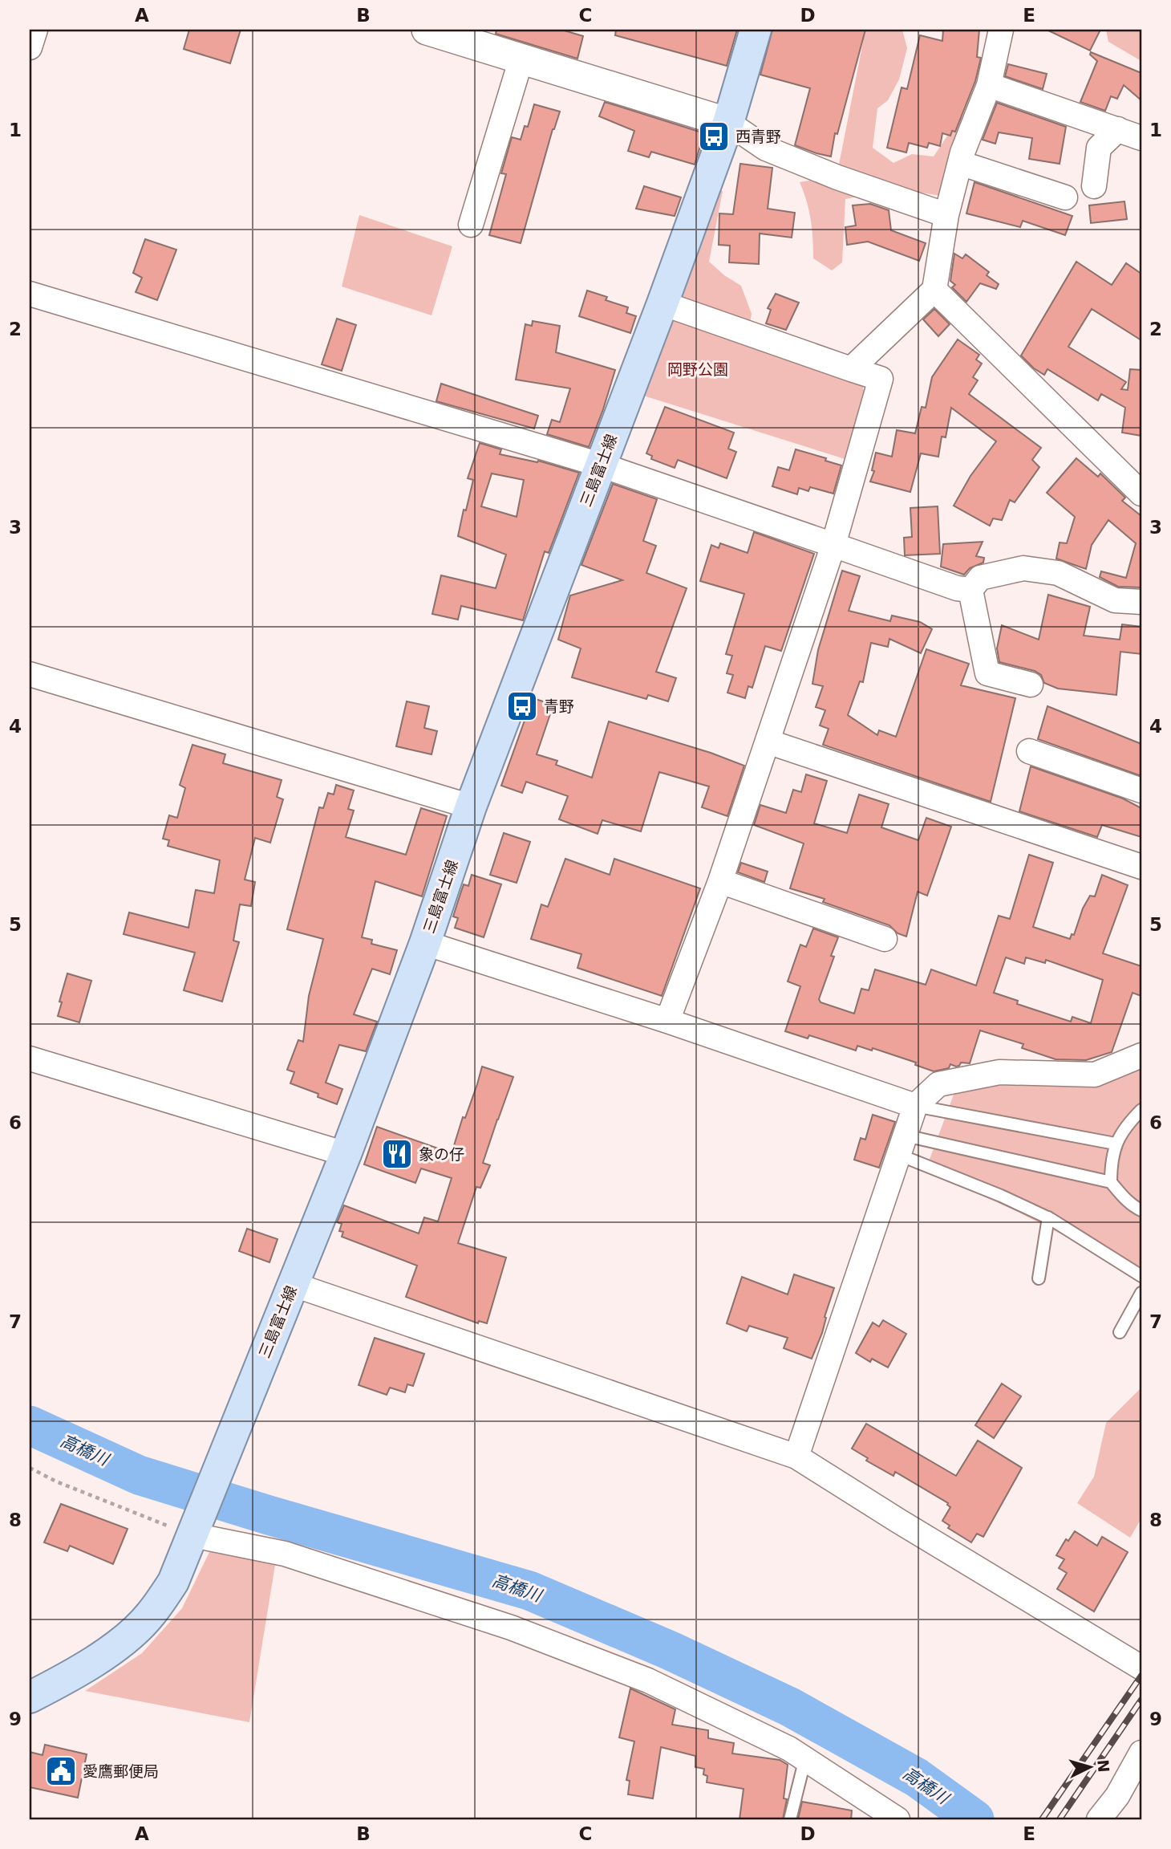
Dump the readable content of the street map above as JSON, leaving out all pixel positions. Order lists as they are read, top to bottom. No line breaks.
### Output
{"streets":{"main road":["三島富士線"]},"water":["高橋川"],"parks":["岡野公園"],"places":{"bus stop":["西青野","青野"],"restaurant":["象の仔"],"public building":["愛鷹郵便局"]},"north":"right","grid":{"columns":["A","B","C","D","E"],"rows":["1","2","3","4","5","6","7","8","9"]}}
